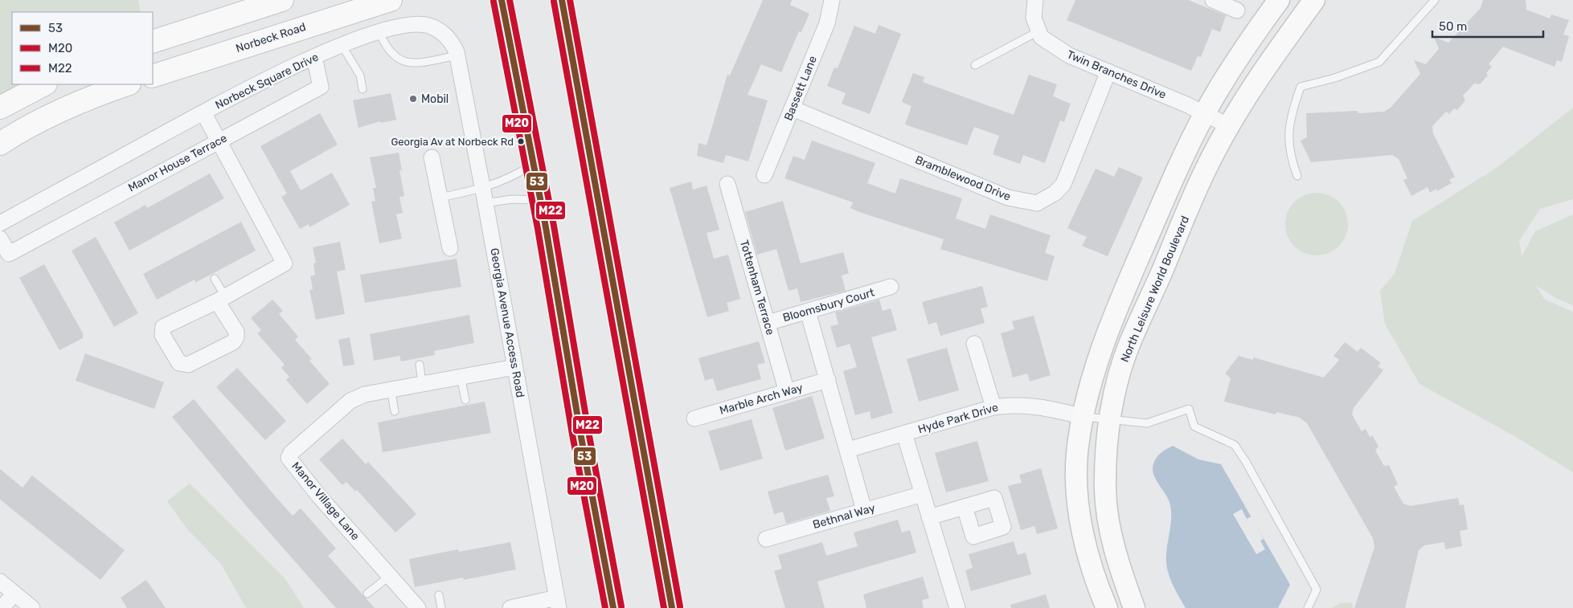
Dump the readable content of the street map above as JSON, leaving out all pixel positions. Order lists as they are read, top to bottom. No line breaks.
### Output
{"streets":{"main road":["Norbeck Road"],"street":["Twin Branches Drive","Norbeck Square Drive","Bassett Lane","Manor House Terrace","Bramblewood Drive","Tottenham Terrace","North Leisure World Boulevard","Bloomsbury Court","Georgia Avenue Access Road","Marble Arch Way","Hyde Park Drive","Manor Village Lane","Bethnal Way"]},"crossings":[["Twin Branches Drive","Bramblewood Drive"],["Twin Branches Drive","North Leisure World Boulevard"],["Norbeck Square Drive","Manor House Terrace"],["Norbeck Square Drive","Georgia Avenue Access Road"],["Bassett Lane","Bramblewood Drive"],["Tottenham Terrace","Bloomsbury Court"],["Tottenham Terrace","Marble Arch Way"],["Georgia Avenue Access Road","Manor Village Lane"],["Hyde Park Drive","Bethnal Way"]],"places":["Mobil","Georgia Av at Norbeck Rd"],"lines":["transit line 53","transit line M22","transit line M20"],"legend":["53","M20","M22"],"scale_bar":"50 m"}
